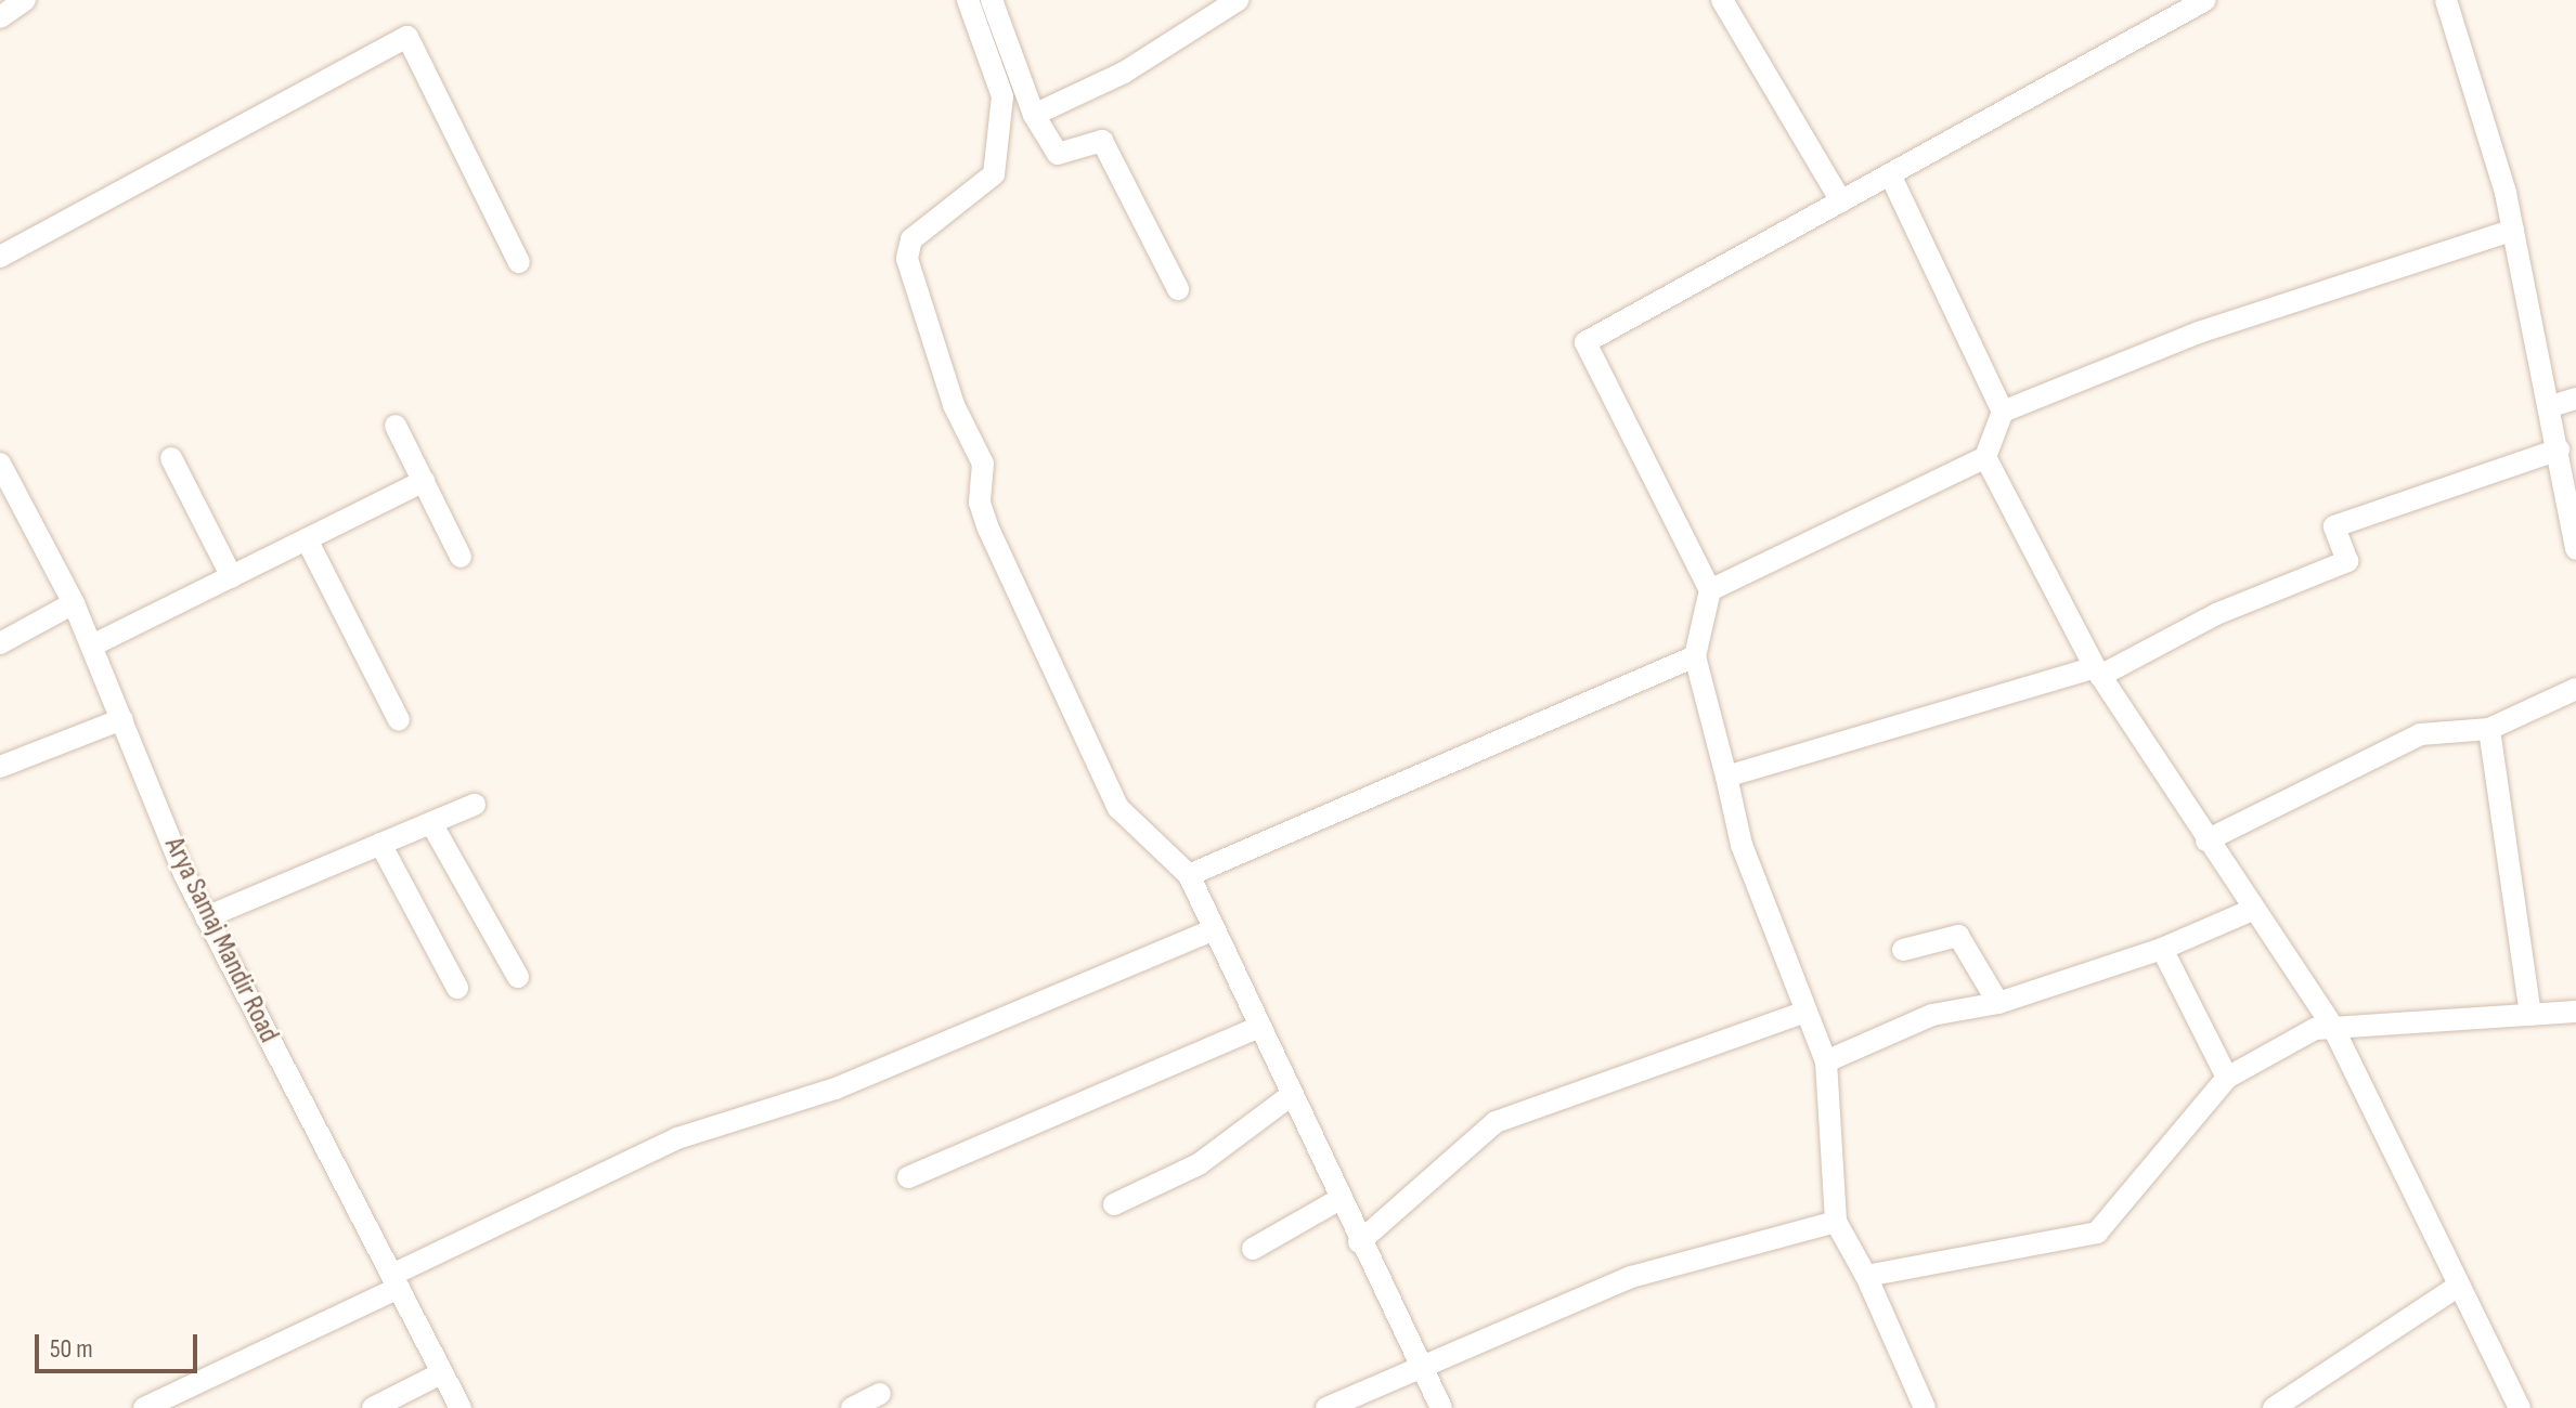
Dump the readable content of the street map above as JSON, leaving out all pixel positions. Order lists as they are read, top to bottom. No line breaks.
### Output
{"streets":{"street":["Arya Samaj Mandir Road"]},"scale_bar":"50 m"}
